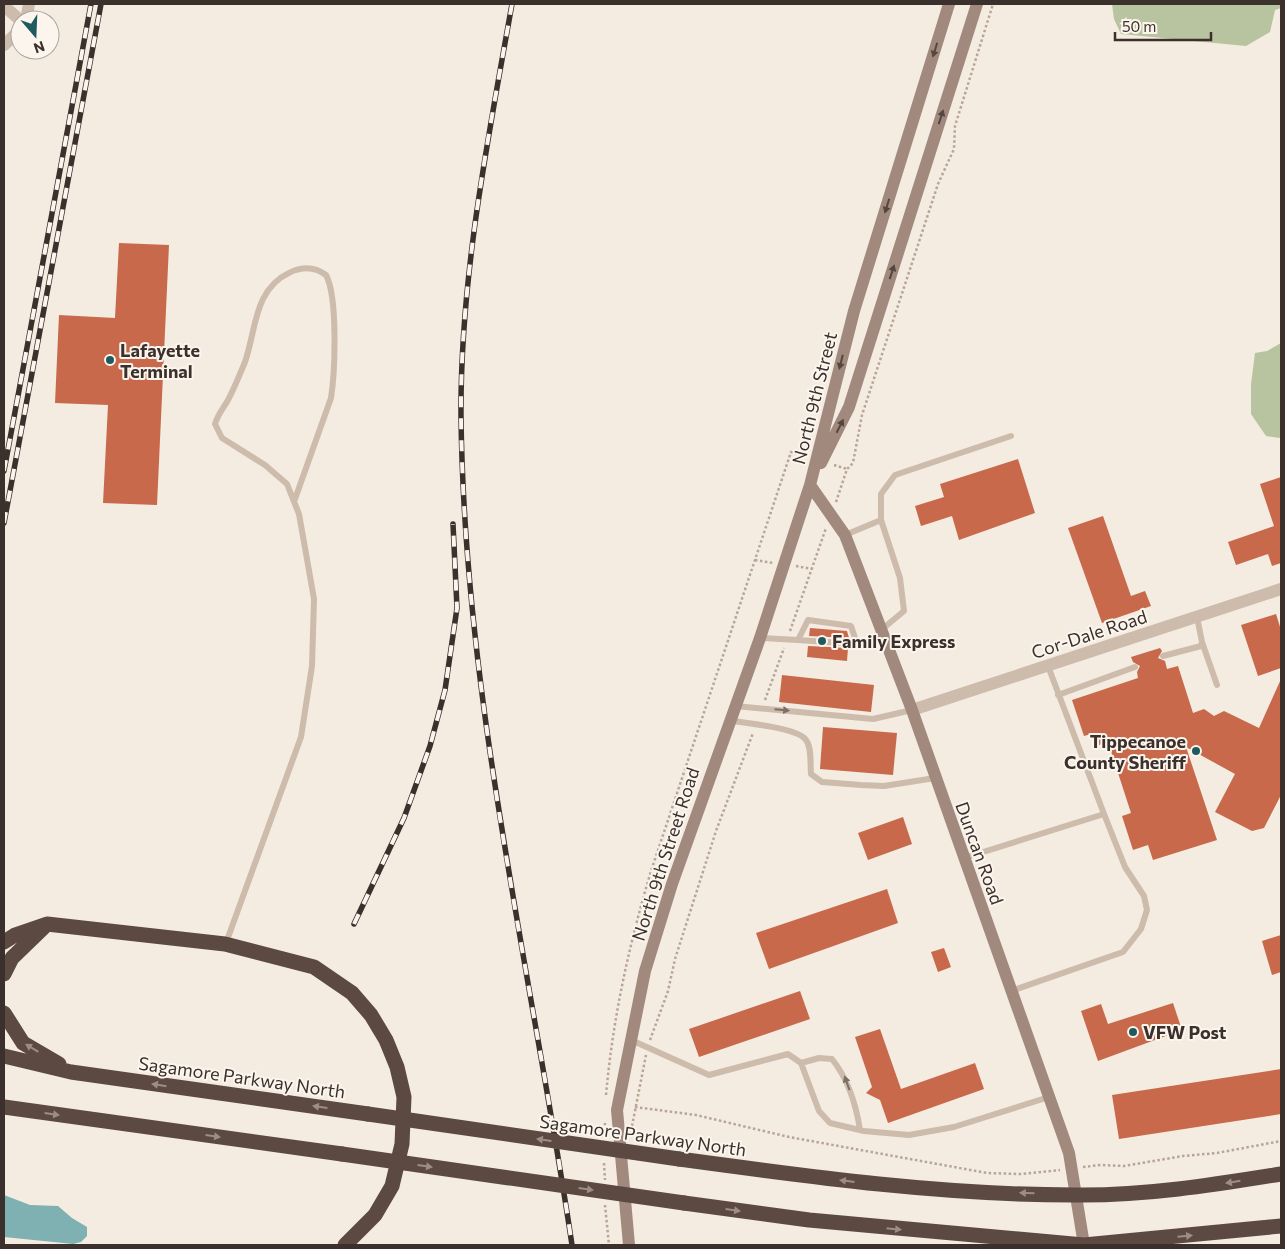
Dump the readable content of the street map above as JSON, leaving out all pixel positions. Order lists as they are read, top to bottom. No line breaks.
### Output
{"streets":{"highway":["Sagamore Parkway North"],"main road":["North 9th Street","Duncan Road","North 9th Street Road"],"street":["Cor-Dale Road"]},"crossings":[["North 9th Street","Duncan Road"],["North 9th Street","North 9th Street Road"],["Cor-Dale Road","Duncan Road"],["Duncan Road","North 9th Street Road"],["Duncan Road","Sagamore Parkway North"]],"places":["Lafayette Terminal","Family Express","Tippecanoe County Sheriff","VFW Post"],"scale_bar":"50 m","north":"bottom"}
